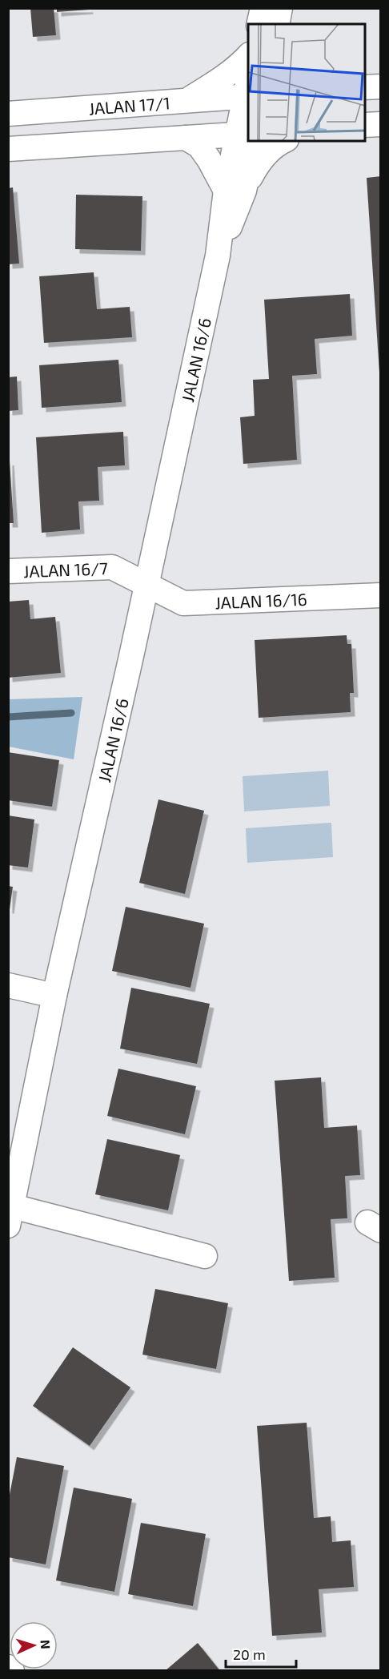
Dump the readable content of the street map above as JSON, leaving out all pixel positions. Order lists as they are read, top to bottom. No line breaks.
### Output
{"streets":{"street":["JALAN 17/1","JALAN 16/6","JALAN 16/7","JALAN 16/16"]},"crossings":[["JALAN 17/1","JALAN 16/6"],["JALAN 16/6","JALAN 16/7"],["JALAN 16/6","JALAN 16/16"],["JALAN 16/7","JALAN 16/16"]],"scale_bar":"20 m","north":"right"}
